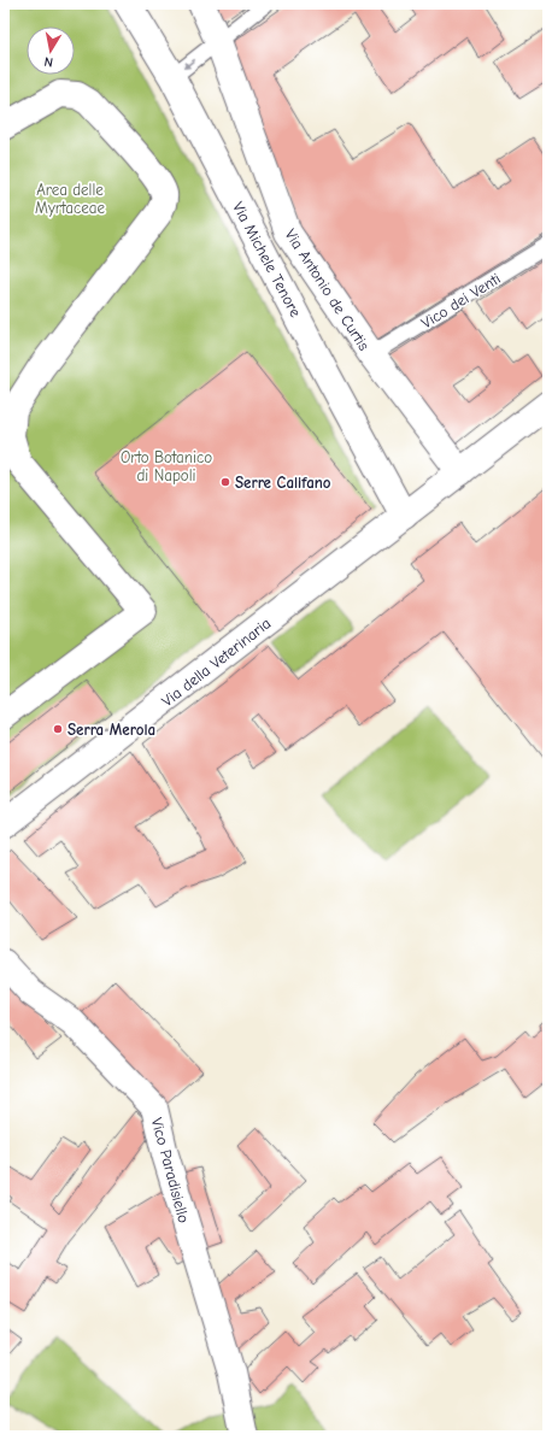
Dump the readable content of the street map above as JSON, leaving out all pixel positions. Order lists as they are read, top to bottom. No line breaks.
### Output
{"streets":{"street":["Via Michele Tenore","Via Antonio de Curtis","Via della Veterinaria","Vico Paradisiello"],"lane":["Vico dei Venti"]},"crossings":[["Via Michele Tenore","Via della Veterinaria"],["Via Antonio de Curtis","Vico dei Venti"],["Via Antonio de Curtis","Via della Veterinaria"]],"parks":["Area delle Myrtaceae","Orto Botanico di Napoli"],"places":["Serre Califano","Serra Merola"],"north":"bottom"}
